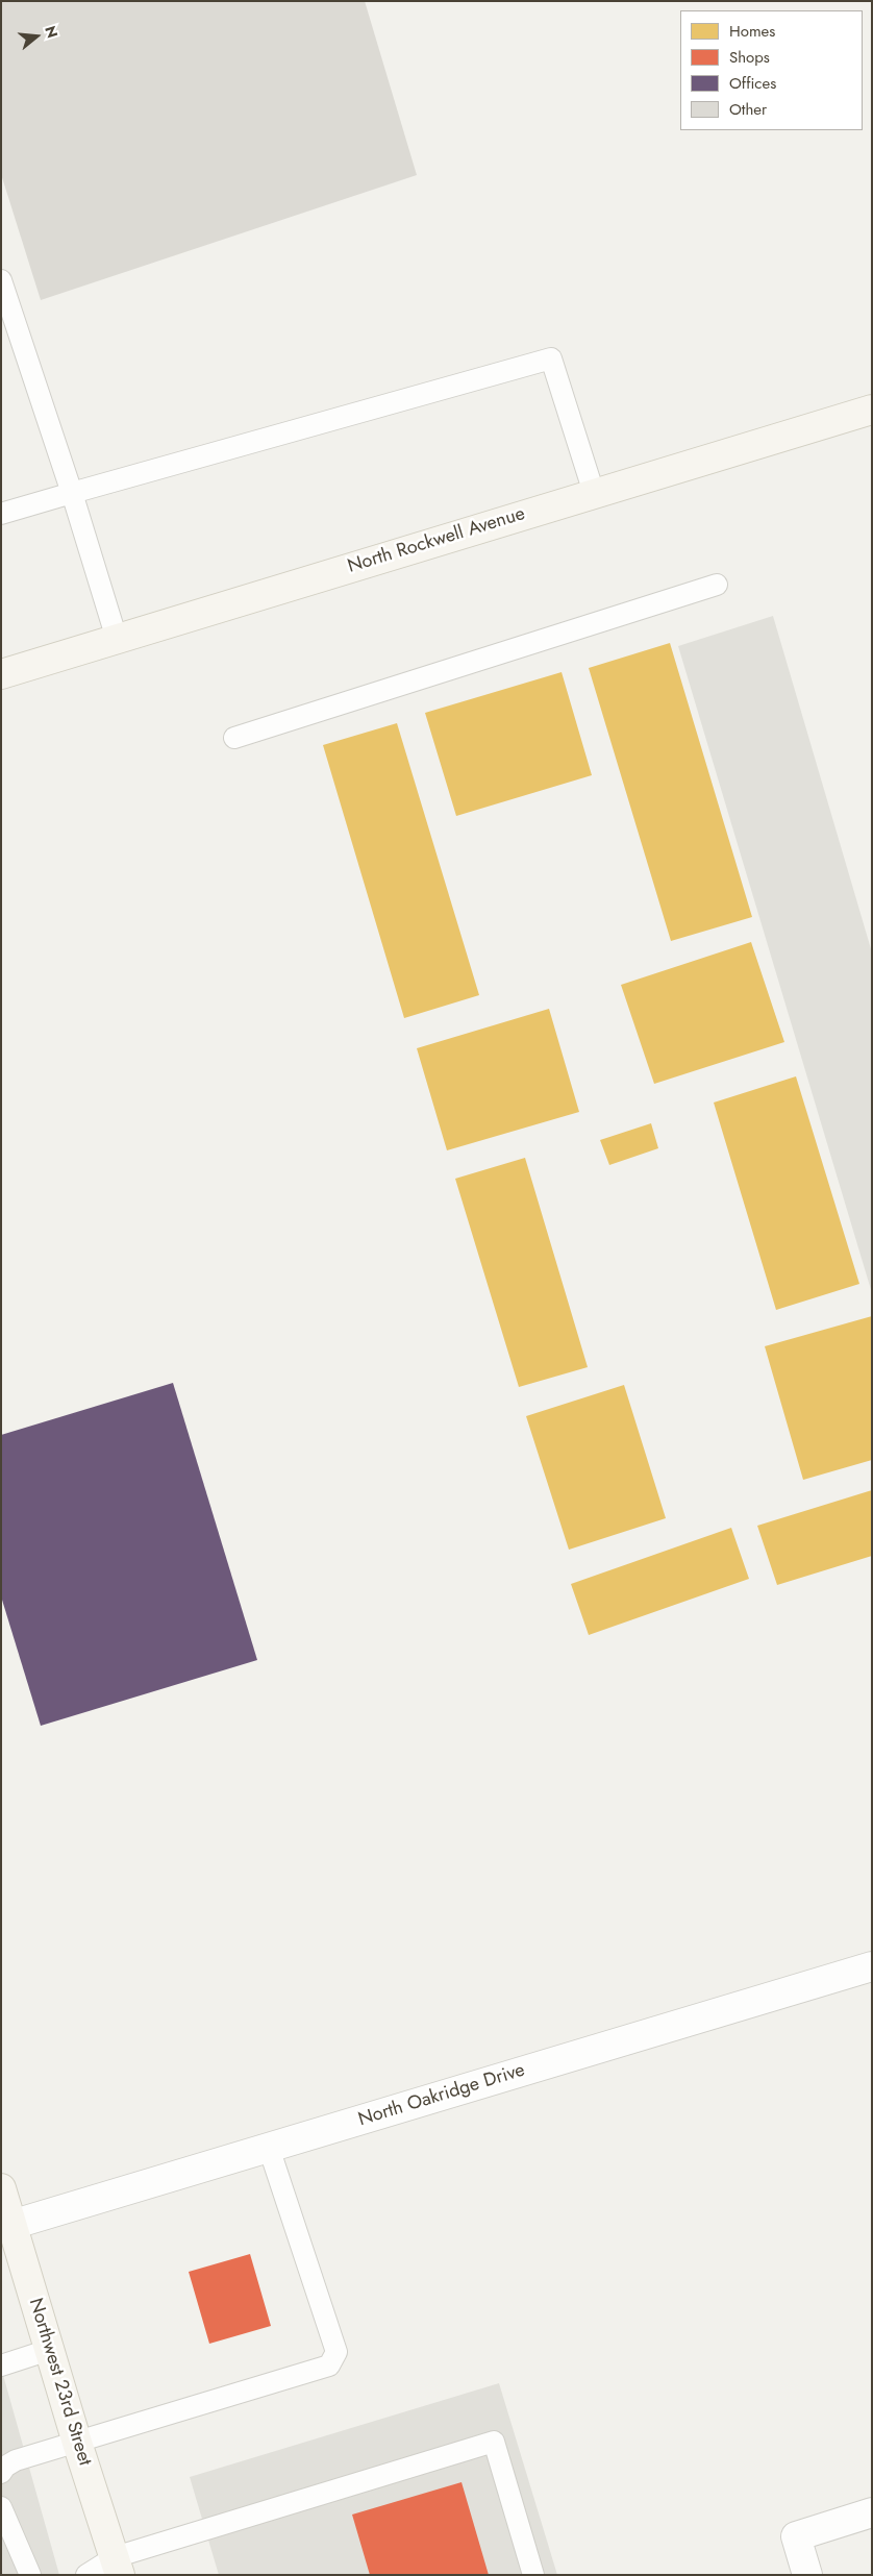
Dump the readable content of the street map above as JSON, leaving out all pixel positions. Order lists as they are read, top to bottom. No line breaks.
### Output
{"streets":{"main road":["North Rockwell Avenue","Northwest 23rd Street"],"street":["North Oakridge Drive"]},"crossings":[["North Oakridge Drive","Northwest 23rd Street"]],"legend":["Homes","Shops","Offices","Other"],"north":"right"}
